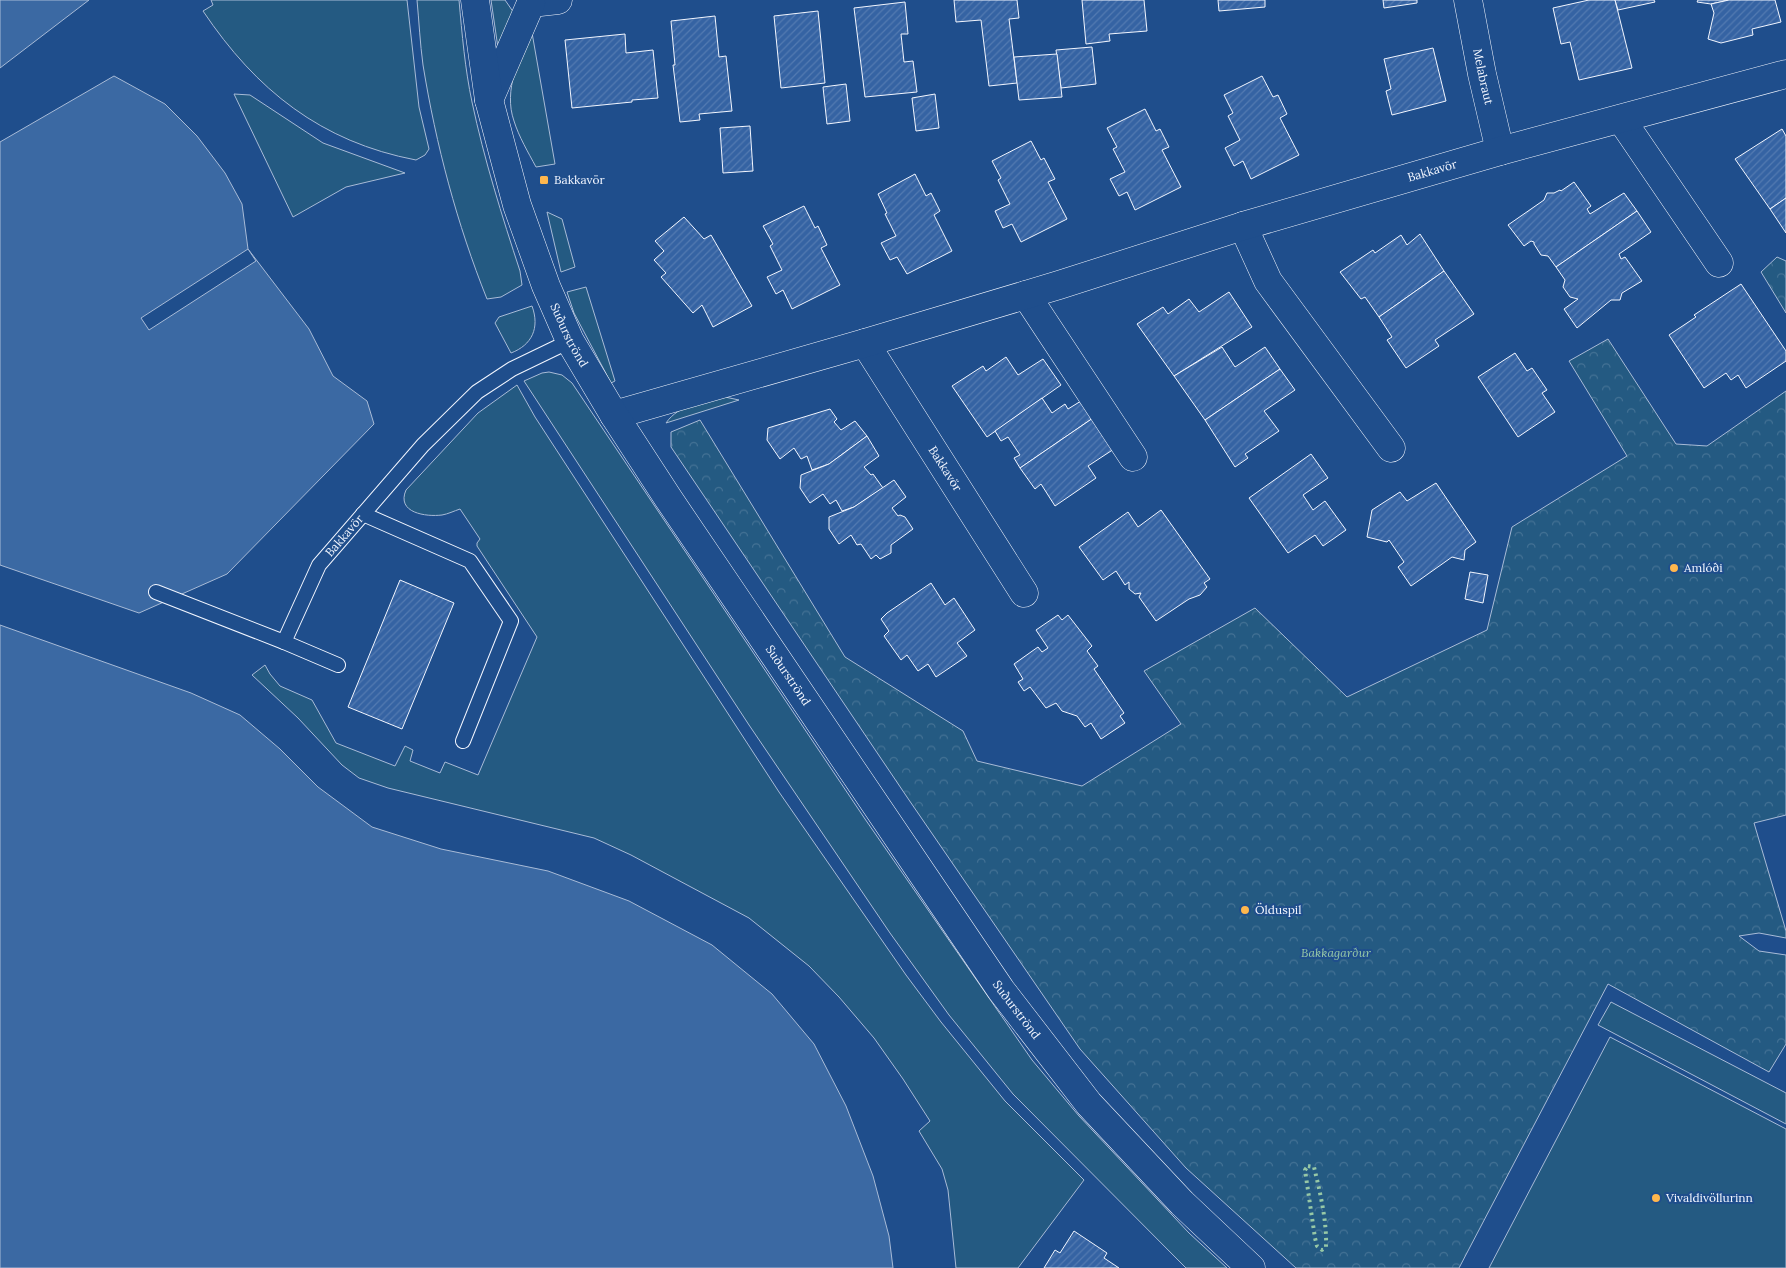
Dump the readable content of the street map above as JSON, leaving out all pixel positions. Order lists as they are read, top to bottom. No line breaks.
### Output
{"streets":{"street":["Melabraut","Bakkavör","Suðurströnd"]},"crossings":[["Melabraut","Bakkavör"],["Bakkavör","Suðurströnd"]],"parks":["Bakkagarður"],"places":{"transit":["Bakkavör"],"other":["Amlóði","Ölduspil","Vivaldivöllurinn"]}}
